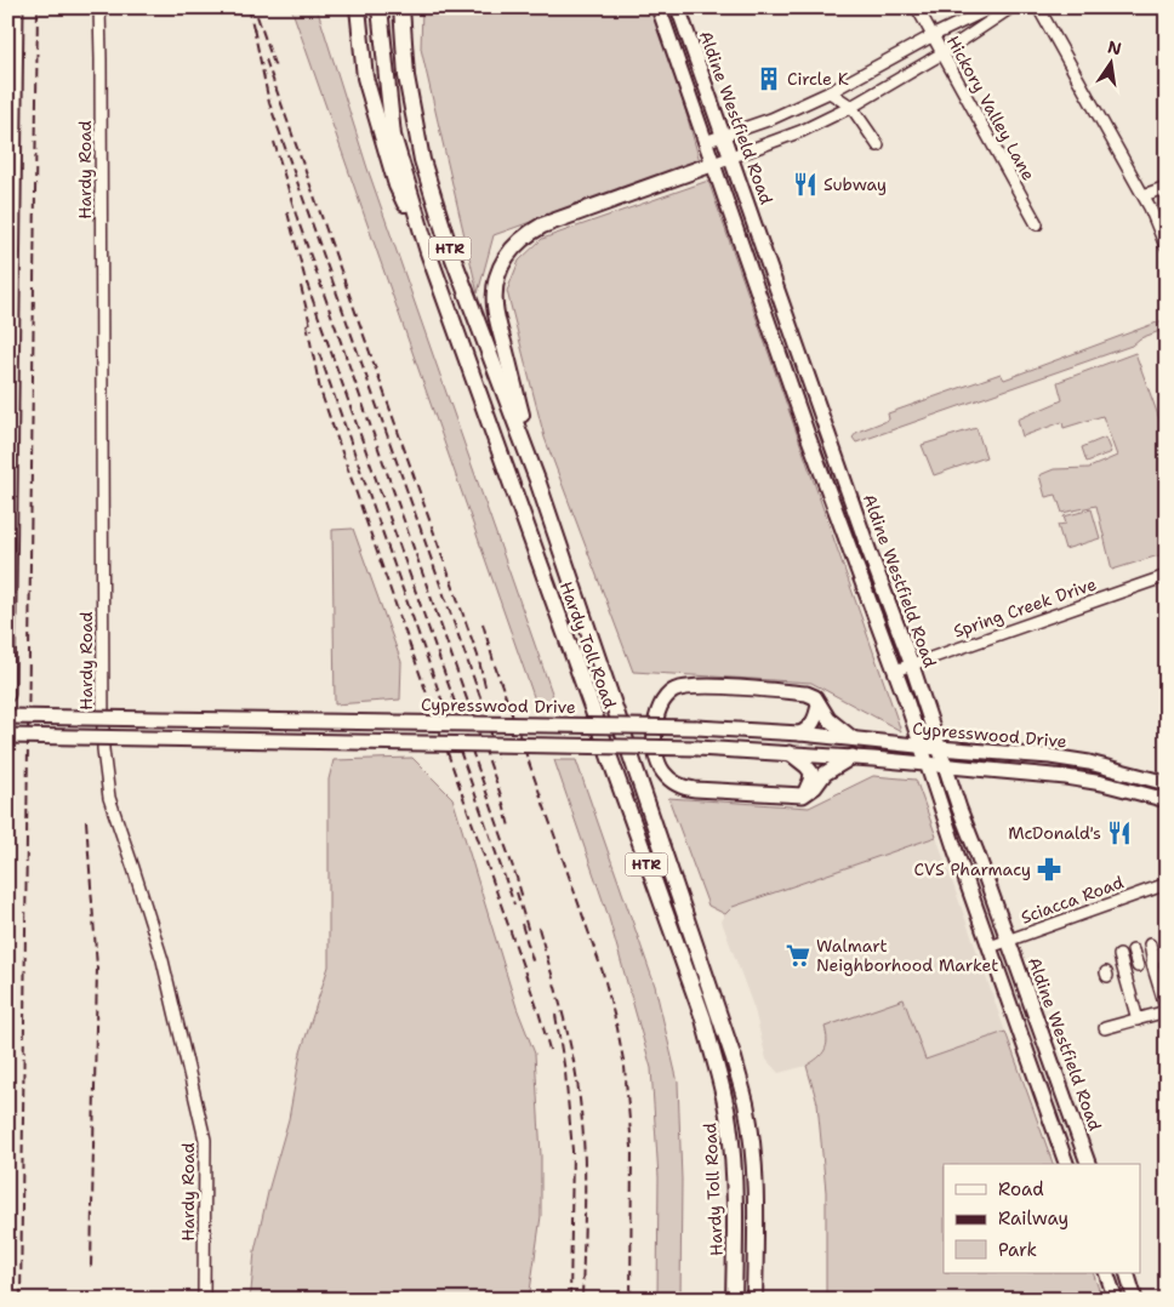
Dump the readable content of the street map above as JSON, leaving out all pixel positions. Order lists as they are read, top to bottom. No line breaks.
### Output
{"streets":{"highway":["HTR","Hardy Toll Road"],"main road":["Aldine Westfield Road","Cypresswood Drive"],"street":["Hickory Valley Lane","Hardy Road","Spring Creek Drive","Sciacca Road"]},"crossings":[["Aldine Westfield Road","Spring Creek Drive"],["Aldine Westfield Road","Cypresswood Drive"],["Aldine Westfield Road","Sciacca Road"]],"places":{"building":["Circle K"],"restaurant":["Subway","McDonald's"],"pharmacy":["CVS Pharmacy"],"supermarket":["Walmart Neighborhood Market"]},"legend":["Road","Railway","Park"],"north":"top"}
